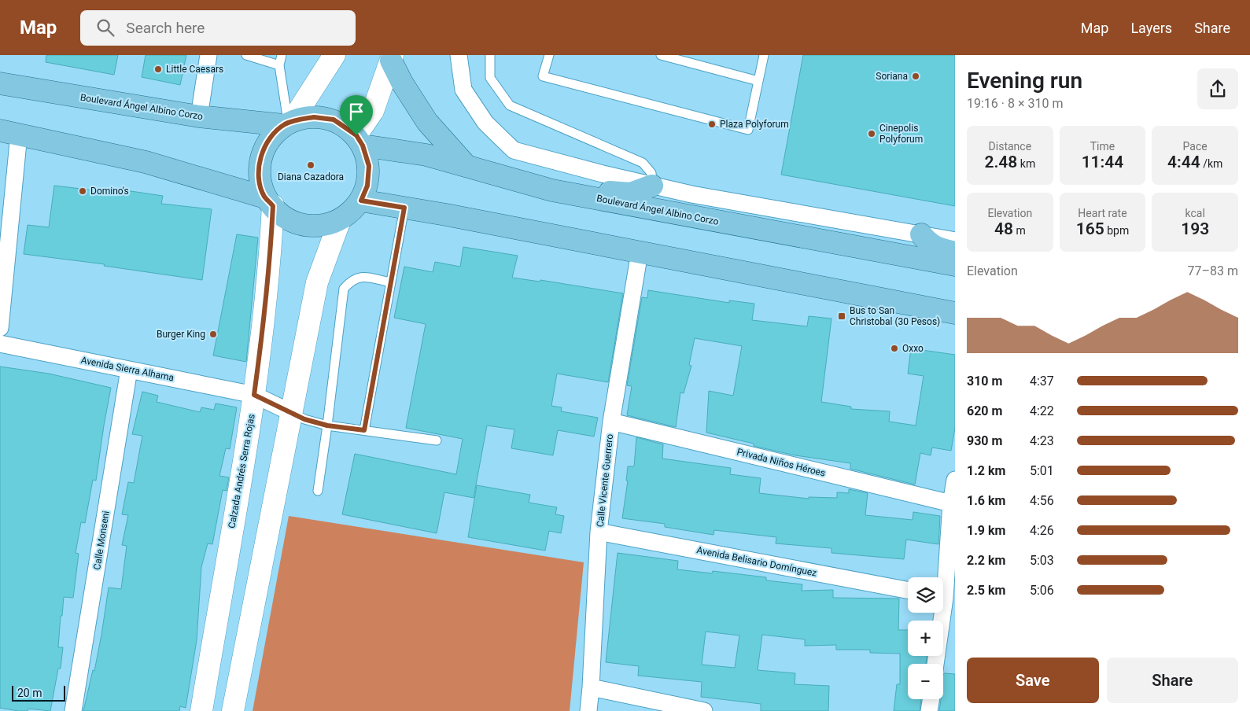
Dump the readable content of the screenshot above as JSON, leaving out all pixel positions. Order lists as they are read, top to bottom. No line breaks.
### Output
{"streets":{"main road":["Boulevard Ángel Albino Corzo","Calzada Andrés Serra Rojas"],"street":["Avenida Sierra Alhama","Privada Niños Héroes","Calle Vicente Guerrero","Calle Monseni","Avenida Belisario Domínguez"]},"crossings":[["Boulevard Ángel Albino Corzo","Calzada Andrés Serra Rojas"],["Avenida Sierra Alhama","Calzada Andrés Serra Rojas"],["Avenida Sierra Alhama","Calle Monseni"],["Privada Niños Héroes","Calle Vicente Guerrero"],["Calle Vicente Guerrero","Avenida Belisario Domínguez"]],"places":{"other":["Little Caesars","Soriana","Plaza Polyforum","Cinepolis Polyforum","Diana Cazadora","Domino's","Burger King","Oxxo"],"transit":["Bus to San Christobal (30 Pesos)"]},"scale_bar":"20 m","page":{"header":"Map","search":"Search here","nav":["Map","Layers","Share"],"heading":["Evening run","19:16 · 8 × 310 m"],"stats":[["Distance","2.48 km"],["Time","11:44"],["Pace","4:44 /km"],["Elevation","48 m"],["Heart rate","165 bpm"],["kcal","193"]],"chart":["Elevation","77–83 m"],"list":[{"name":"310 m","note":"4:37"},{"name":"620 m","note":"4:22"},{"name":"930 m","note":"4:23"},{"name":"1.2 km","note":"5:01"},{"name":"1.6 km","note":"4:56"},{"name":"1.9 km","note":"4:26"},{"name":"2.2 km","note":"5:03"},{"name":"2.5 km","note":"5:06"}],"map_buttons":["+","−"],"buttons":["Save","Share"],"scale":"20 m"}}
